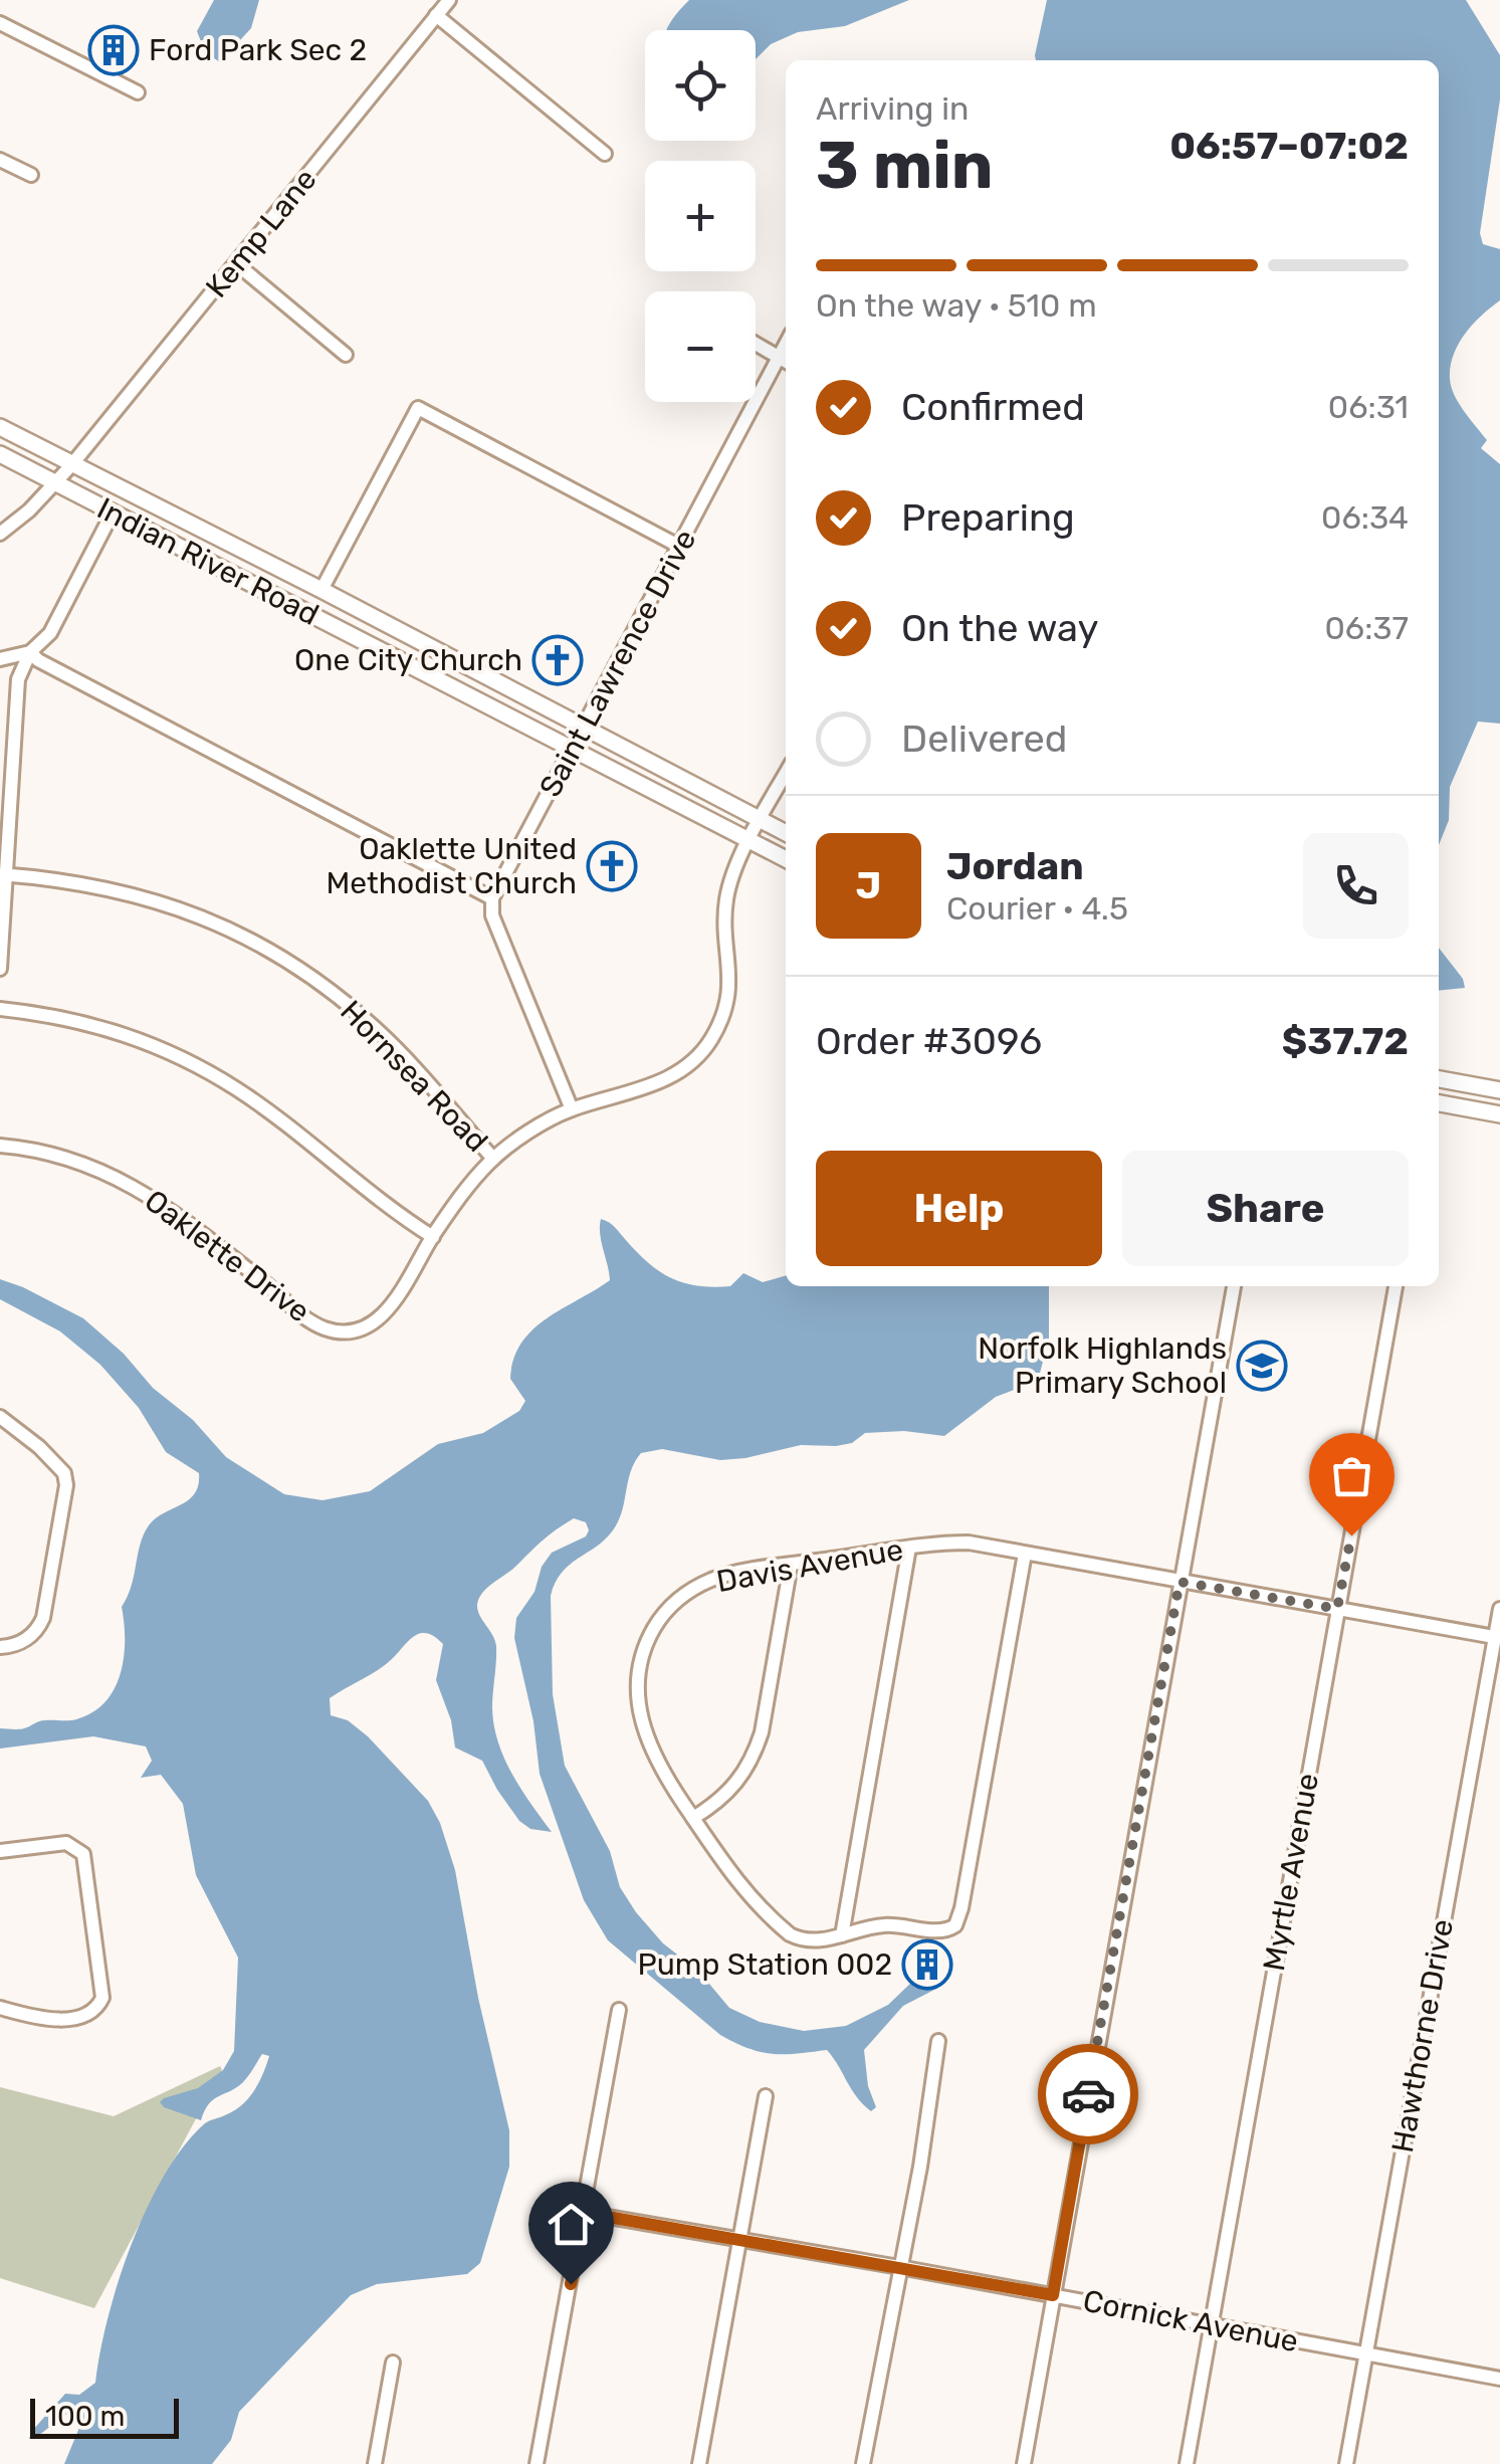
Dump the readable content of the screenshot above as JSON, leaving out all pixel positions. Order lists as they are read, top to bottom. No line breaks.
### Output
{"streets":{"main road":["Indian River Road"],"street":["Kemp Lane","Saint Lawrence Drive","Hornsea Road","Oaklette Drive","Davis Avenue","Myrtle Avenue","Hawthorne Drive","Cornick Avenue"]},"crossings":[["Kemp Lane","Indian River Road"],["Indian River Road","Saint Lawrence Drive"],["Indian River Road","Oaklette Drive"],["Hornsea Road","Oaklette Drive"],["Davis Avenue","Myrtle Avenue"],["Davis Avenue","Hawthorne Drive"],["Myrtle Avenue","Cornick Avenue"],["Hawthorne Drive","Cornick Avenue"]],"places":{"building":["Ford Park Sec 2","Pump Station 002"],"church":["One City Church","Oaklette United Methodist Church"],"school or university":["Norfolk Highlands Primary School"]},"scale_bar":"100 m","page":{"map_buttons":["+","−"],"heading":["3 min","Arriving in","06:57–07:02"],"panel":["Jordan","Courier · 4.5","Order #3096","$37.72"],"bar":"On the way · 510 m","list":[["Confirmed","06:31"],["Preparing","06:34"],["On the way","06:37"],"Delivered"],"round":"J","buttons":["Help","Share"],"scale":"100 m"}}
